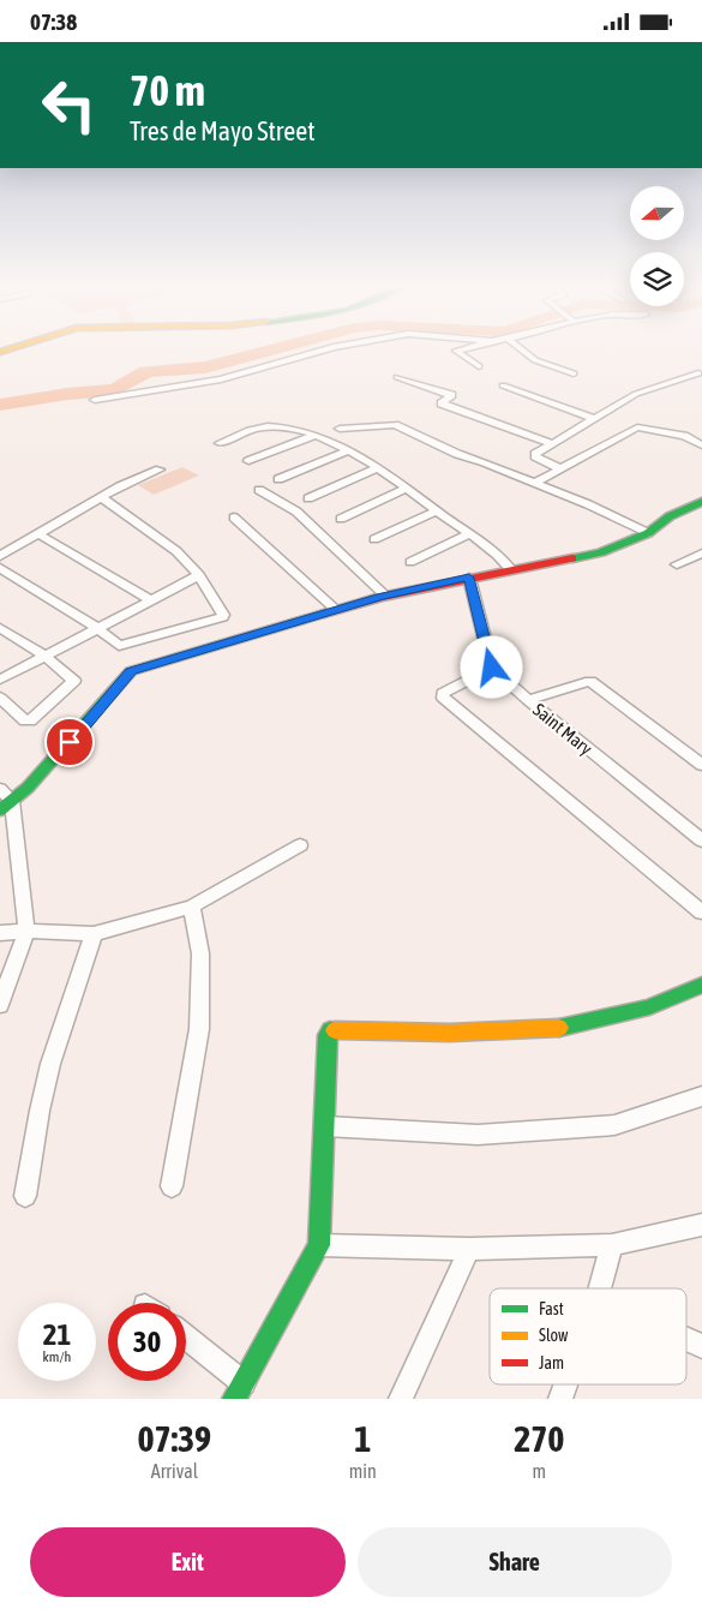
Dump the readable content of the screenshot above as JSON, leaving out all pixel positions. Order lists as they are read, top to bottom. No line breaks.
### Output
{"streets":{"street":["Saint Mary"]},"legend":["Fast","Slow","Jam"],"north":"left","page":{"status":"07:38","turn":["70 m","Tres de Mayo Street"],"speed":"21 km/h","limit":"30","eta":["07:39","Arrival","1","min","270","m"],"buttons":["Exit","Share"]}}
